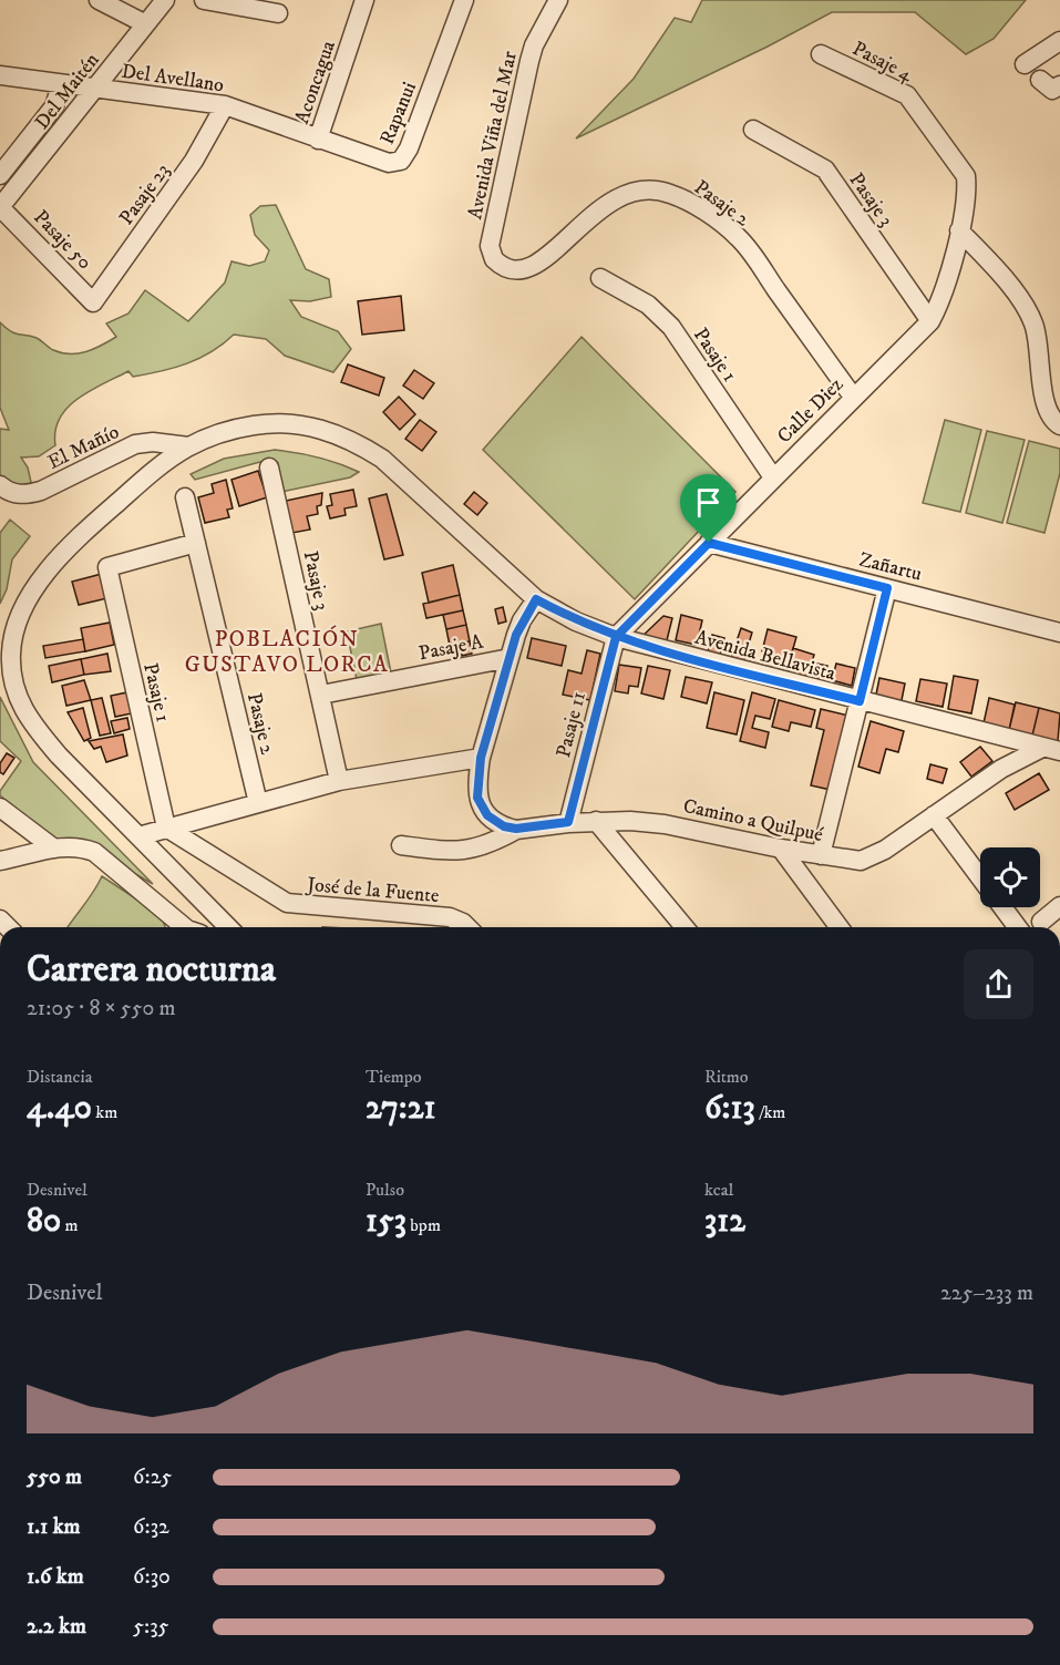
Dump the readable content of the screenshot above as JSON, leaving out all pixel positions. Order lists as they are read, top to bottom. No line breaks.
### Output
{"streets":{"street":["Pasaje 4","Del Avellano","Aconcagua","Del Maitén","Rapanui","Avenida Viña del Mar","Pasaje 23","Pasaje 3","Pasaje 2","Pasaje 50","Pasaje 1","Calle Diez","El Mañío","Zañartu","Pasaje A","Avenida Bellavista","Pasaje 11","Camino a Quilpué","José de la Fuente"]},"crossings":[["Pasaje 4","Calle Diez"],["Del Avellano","Aconcagua"],["Del Avellano","Del Maitén"],["Del Avellano","Rapanui"],["Del Avellano","Pasaje 23"],["Aconcagua","Rapanui"],["Del Maitén","Pasaje 50"],["Avenida Viña del Mar","Pasaje 2"],["Pasaje 23","Pasaje 50"],["Pasaje 3","Calle Diez"],["Pasaje 3","Pasaje A"],["Pasaje 2","Pasaje 1"],["Pasaje 2","Calle Diez"],["Pasaje 1","Calle Diez"],["Pasaje 1","José de la Fuente"],["Calle Diez","Zañartu"],["Calle Diez","Avenida Bellavista"],["Calle Diez","Pasaje 11"],["El Mañío","Avenida Bellavista"],["Avenida Bellavista","Pasaje 11"],["Avenida Bellavista","Camino a Quilpué"],["Pasaje 11","Camino a Quilpué"]],"districts":["POBLACIÓN GUSTAVO LORCA"],"page":{"heading":["Carrera nocturna","21:05 · 8 × 550 m"],"stats":[["Distancia","4.40 km"],["Tiempo","27:21"],["Ritmo","6:13 /km"],["Desnivel","80 m"],["Pulso","153 bpm"],["kcal","312"]],"chart":["Desnivel","225–233 m"],"list":[{"name":"550 m","note":"6:25"},{"name":"1.1 km","note":"6:32"},{"name":"1.6 km","note":"6:30"},{"name":"2.2 km","note":"5:35"}]}}
